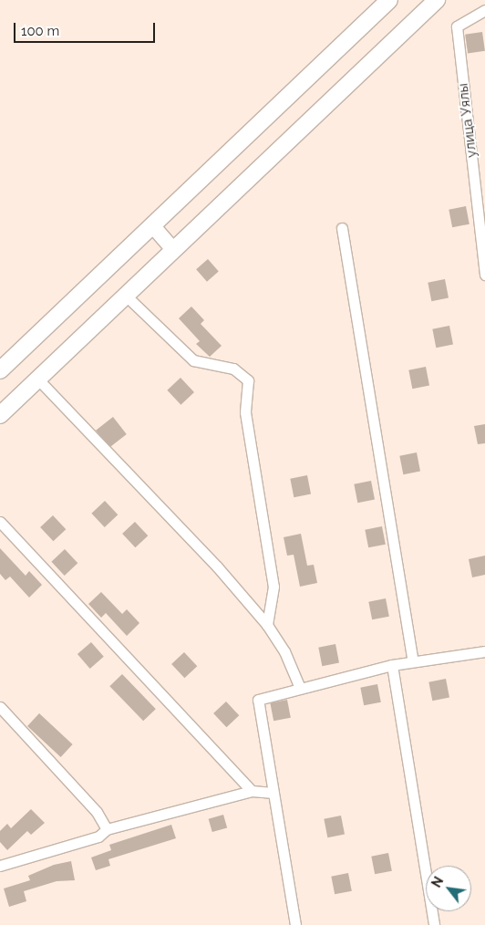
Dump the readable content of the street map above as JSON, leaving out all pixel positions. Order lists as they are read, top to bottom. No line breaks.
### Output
{"streets":{"street":["улица Уялы"]},"scale_bar":"100 m","north":"top left"}
